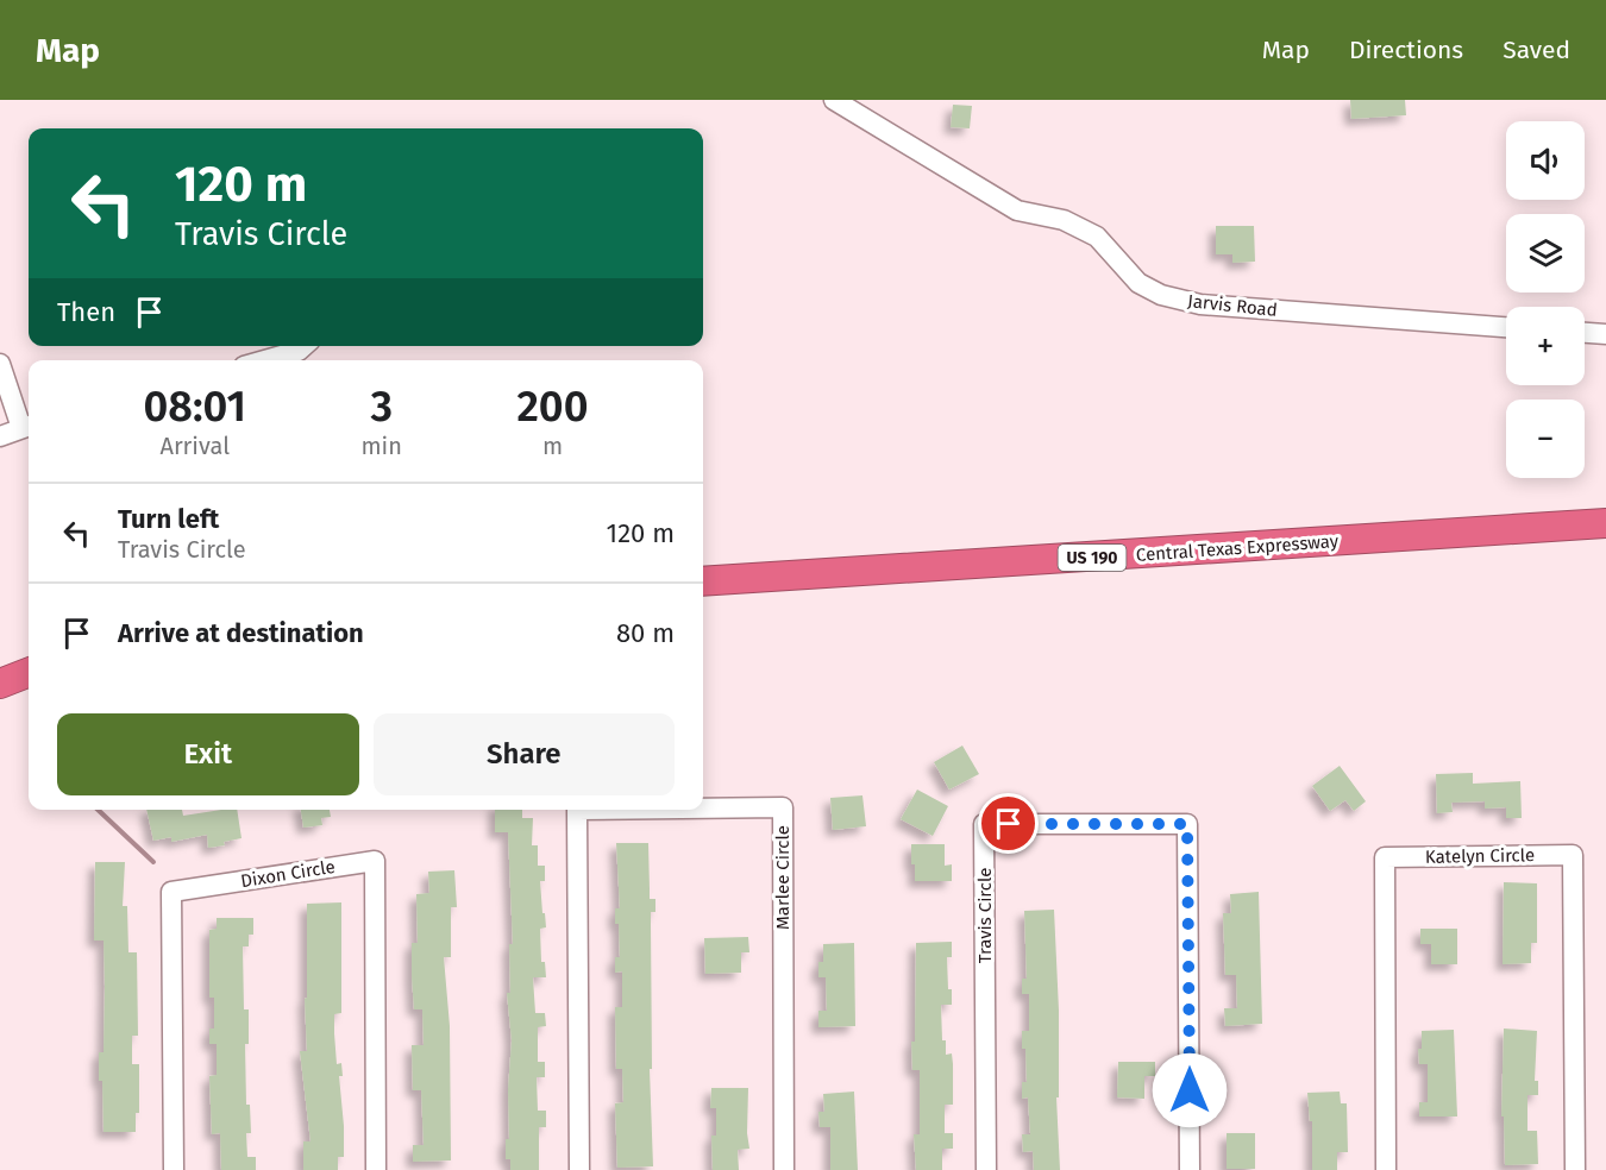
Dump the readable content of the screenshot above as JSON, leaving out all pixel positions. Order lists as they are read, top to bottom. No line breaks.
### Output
{"streets":{"highway":["Central Texas Expressway","US 190"],"street":["Jarvis Road","Katelyn Circle","Dixon Circle","Marlee Circle","Travis Circle"]},"page":{"header":"Map","nav":["Map","Directions","Saved"],"map_buttons":["+","−"],"turn":["120 m","Travis Circle"],"then":"Then","eta":["08:01","Arrival","3","min","200","m"],"list":[{"name":"Turn left","note":"Travis Circle","value":"120 m"},{"name":"Arrive at destination","value":"80 m"}],"buttons":["Exit","Share"]}}
